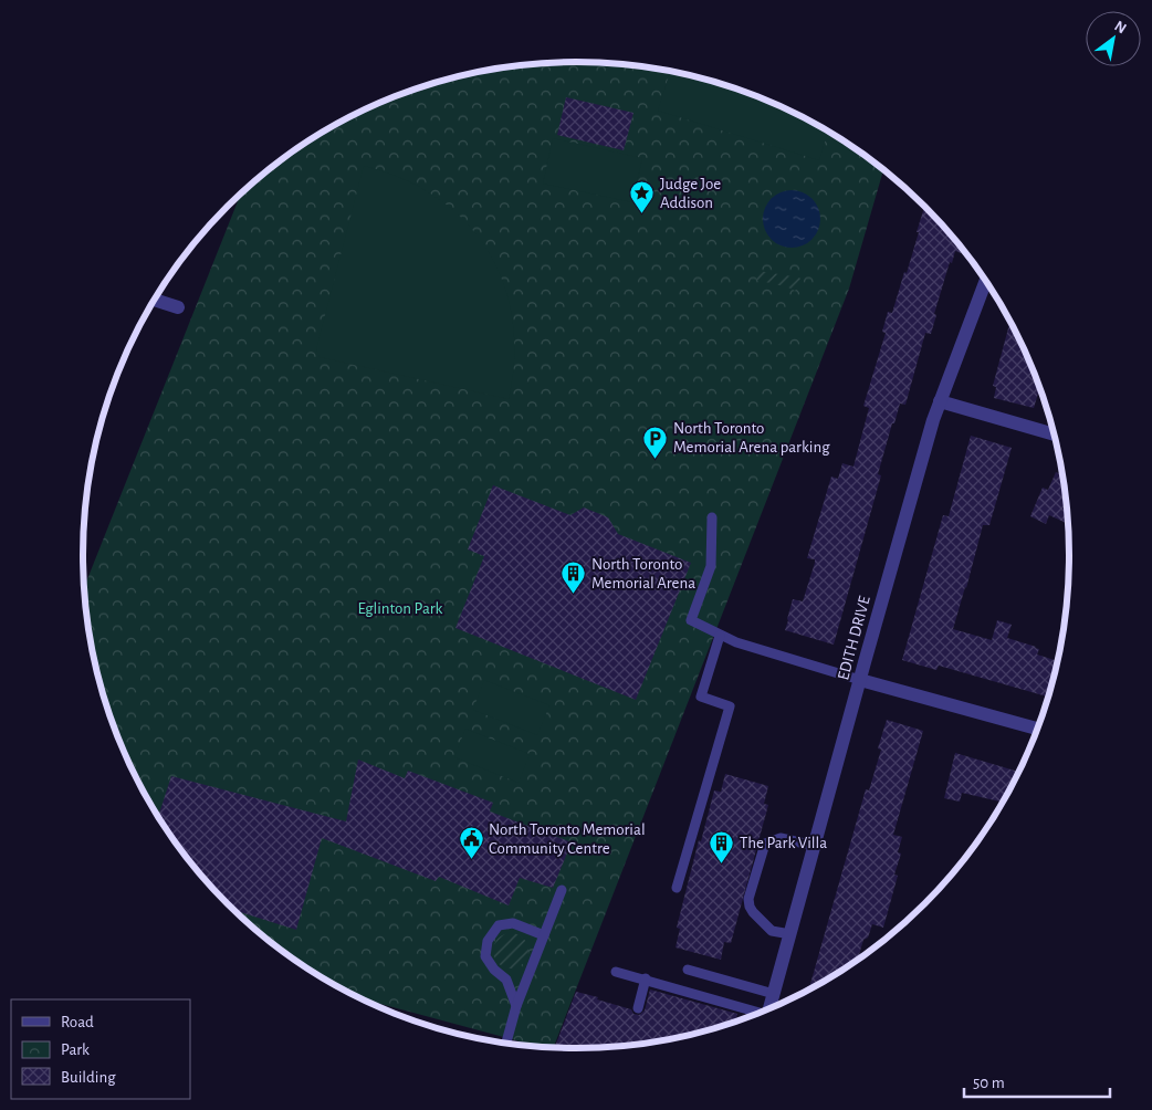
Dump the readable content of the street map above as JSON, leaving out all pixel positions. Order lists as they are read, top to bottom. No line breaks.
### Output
{"streets":{"street":["EDITH DRIVE"]},"parks":["Eglinton Park"],"places":{"place":["Judge Joe Addison"],"parking":["North Toronto Memorial Arena parking"],"building":["North Toronto Memorial Arena","The Park Villa"],"public building":["North Toronto Memorial Community Centre"]},"legend":["Road","Park","Building"],"scale_bar":"50 m","north":"top right"}
